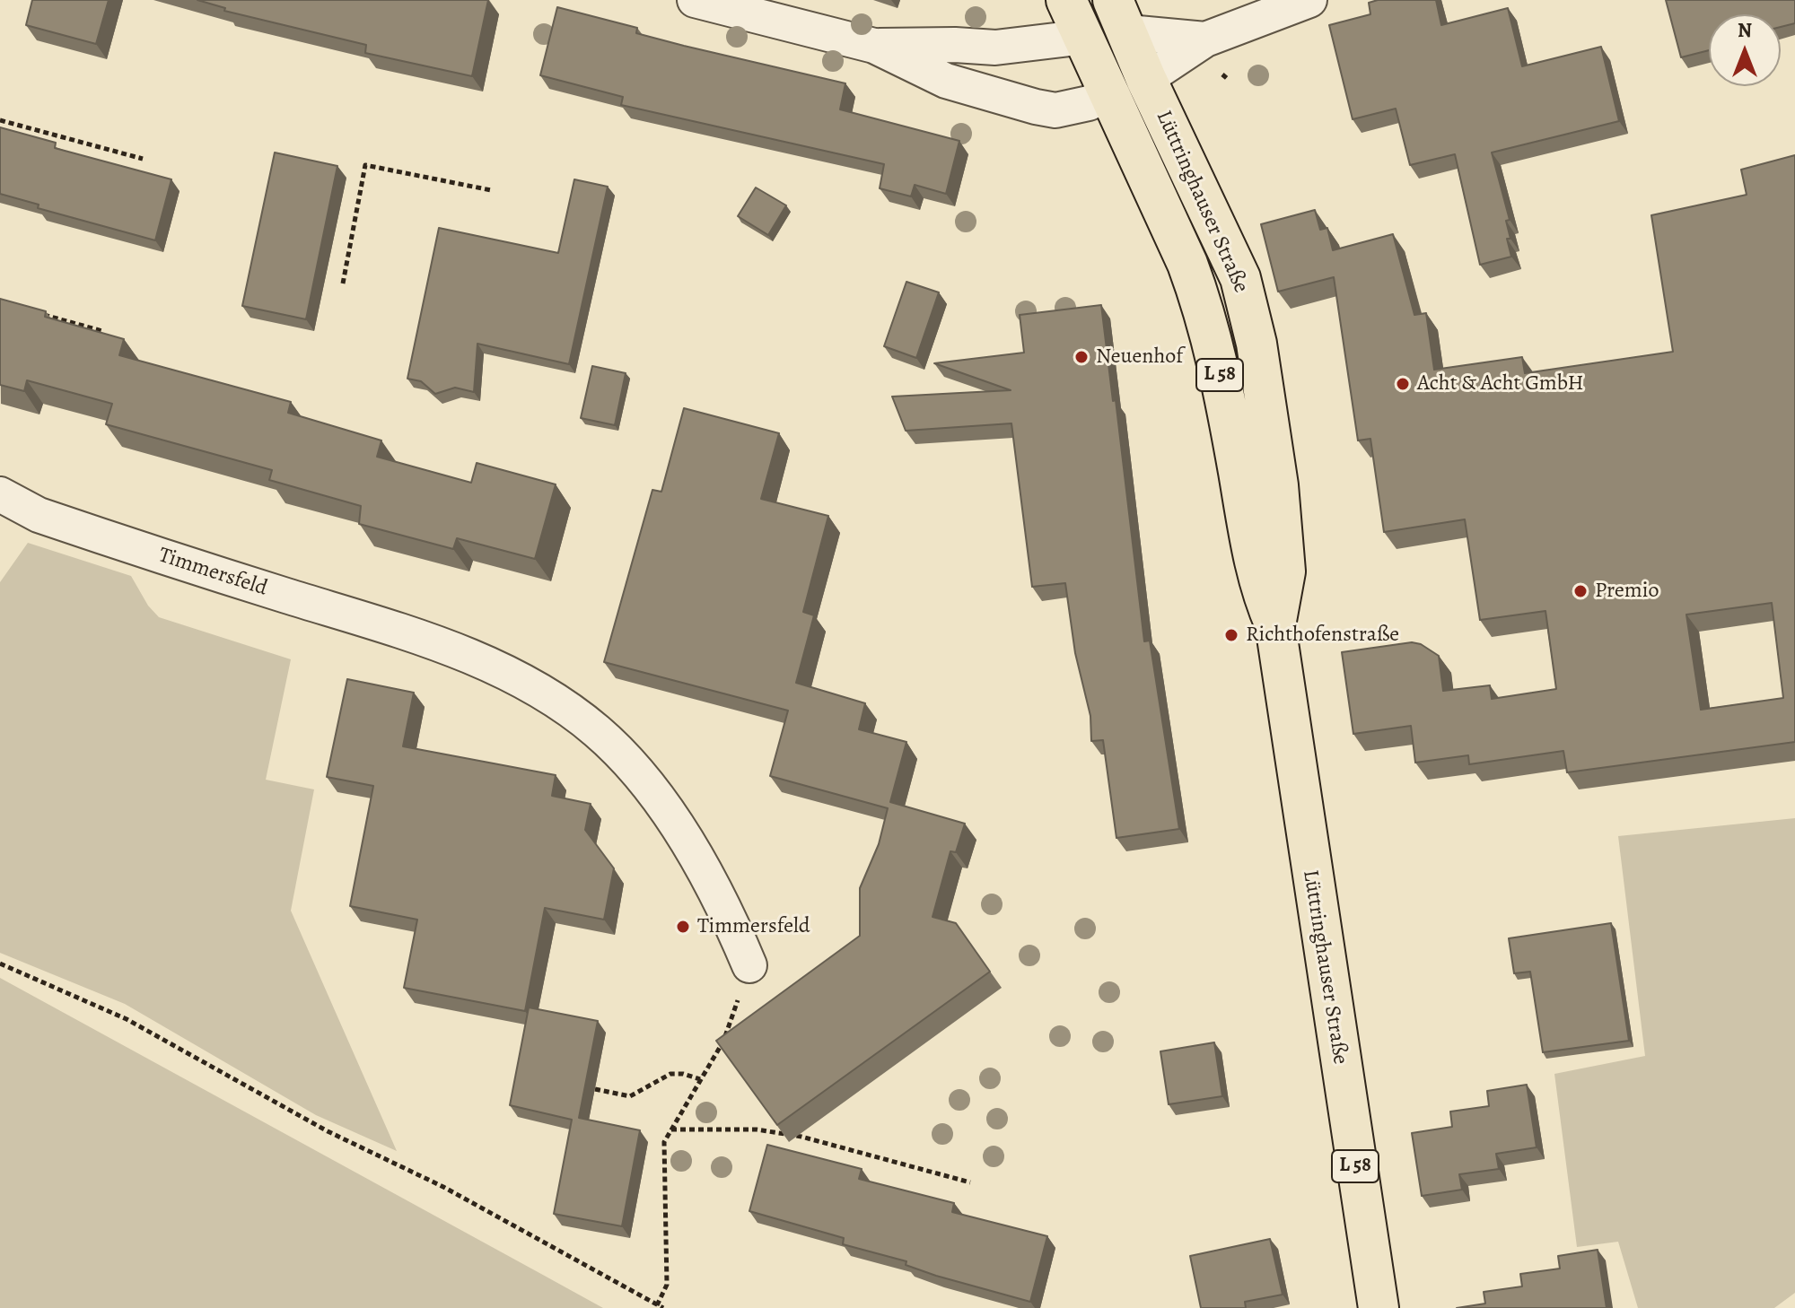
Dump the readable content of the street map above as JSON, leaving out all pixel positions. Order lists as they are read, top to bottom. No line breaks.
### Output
{"streets":{"main road":["Lüttringhauser Straße","L 58"],"street":["Timmersfeld"]},"crossings":[["Lüttringhauser Straße","L 58"]],"places":["Neuenhof","Acht & Acht GmbH","Premio","Richthofenstraße","Timmersfeld"],"north":"top"}
